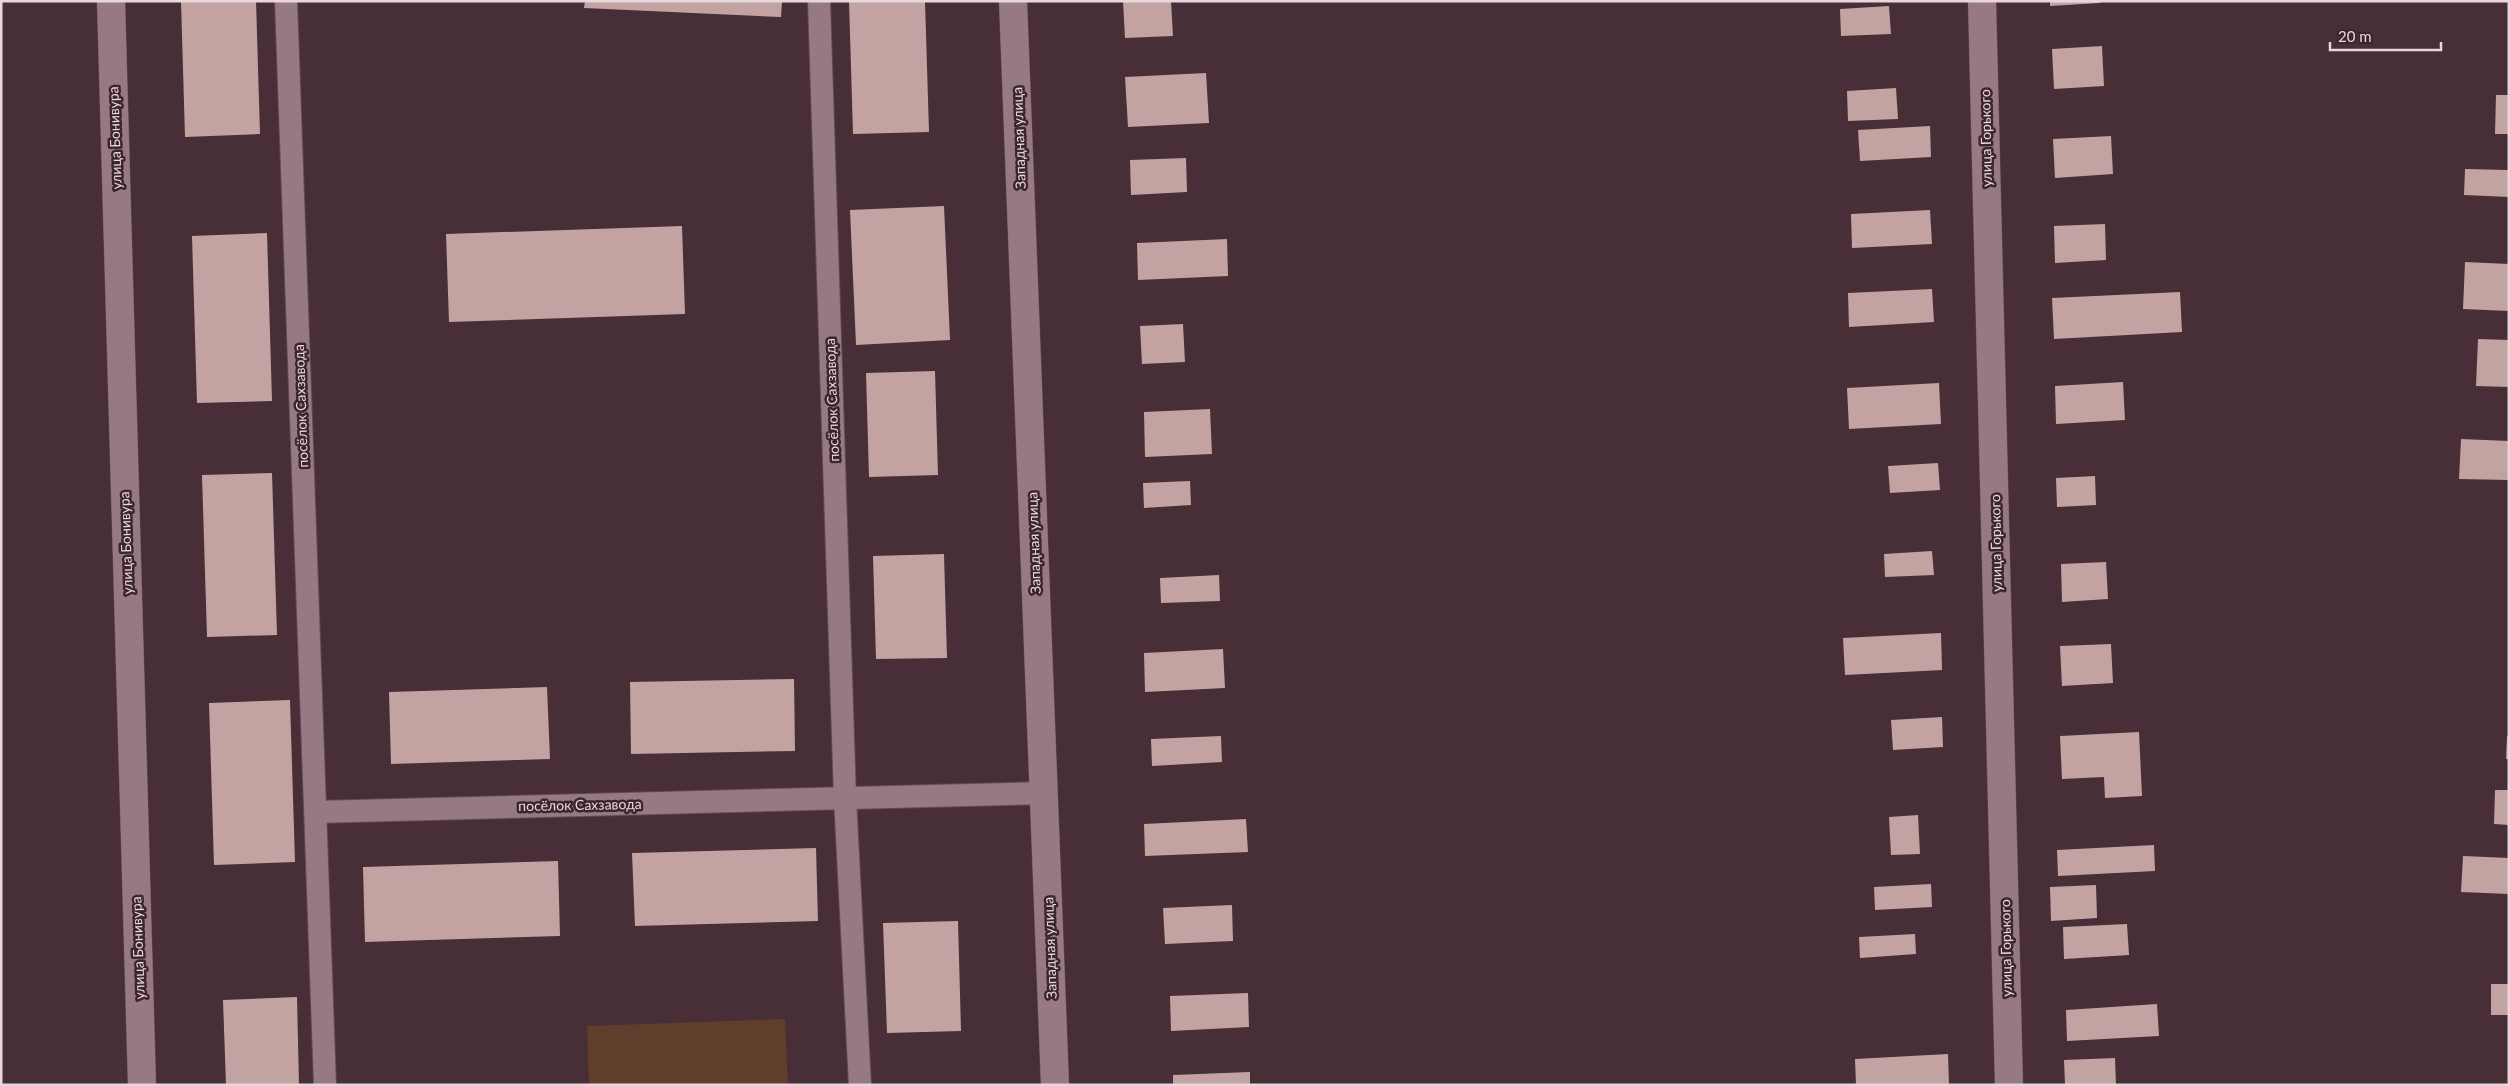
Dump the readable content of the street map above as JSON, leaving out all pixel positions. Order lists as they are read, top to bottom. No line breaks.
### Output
{"streets":{"street":["улица Бонивура","Западная улица","улица Горького"],"lane":["посёлок Сахзавода"]},"crossings":[["Западная улица","посёлок Сахзавода"]],"scale_bar":"20 m"}
